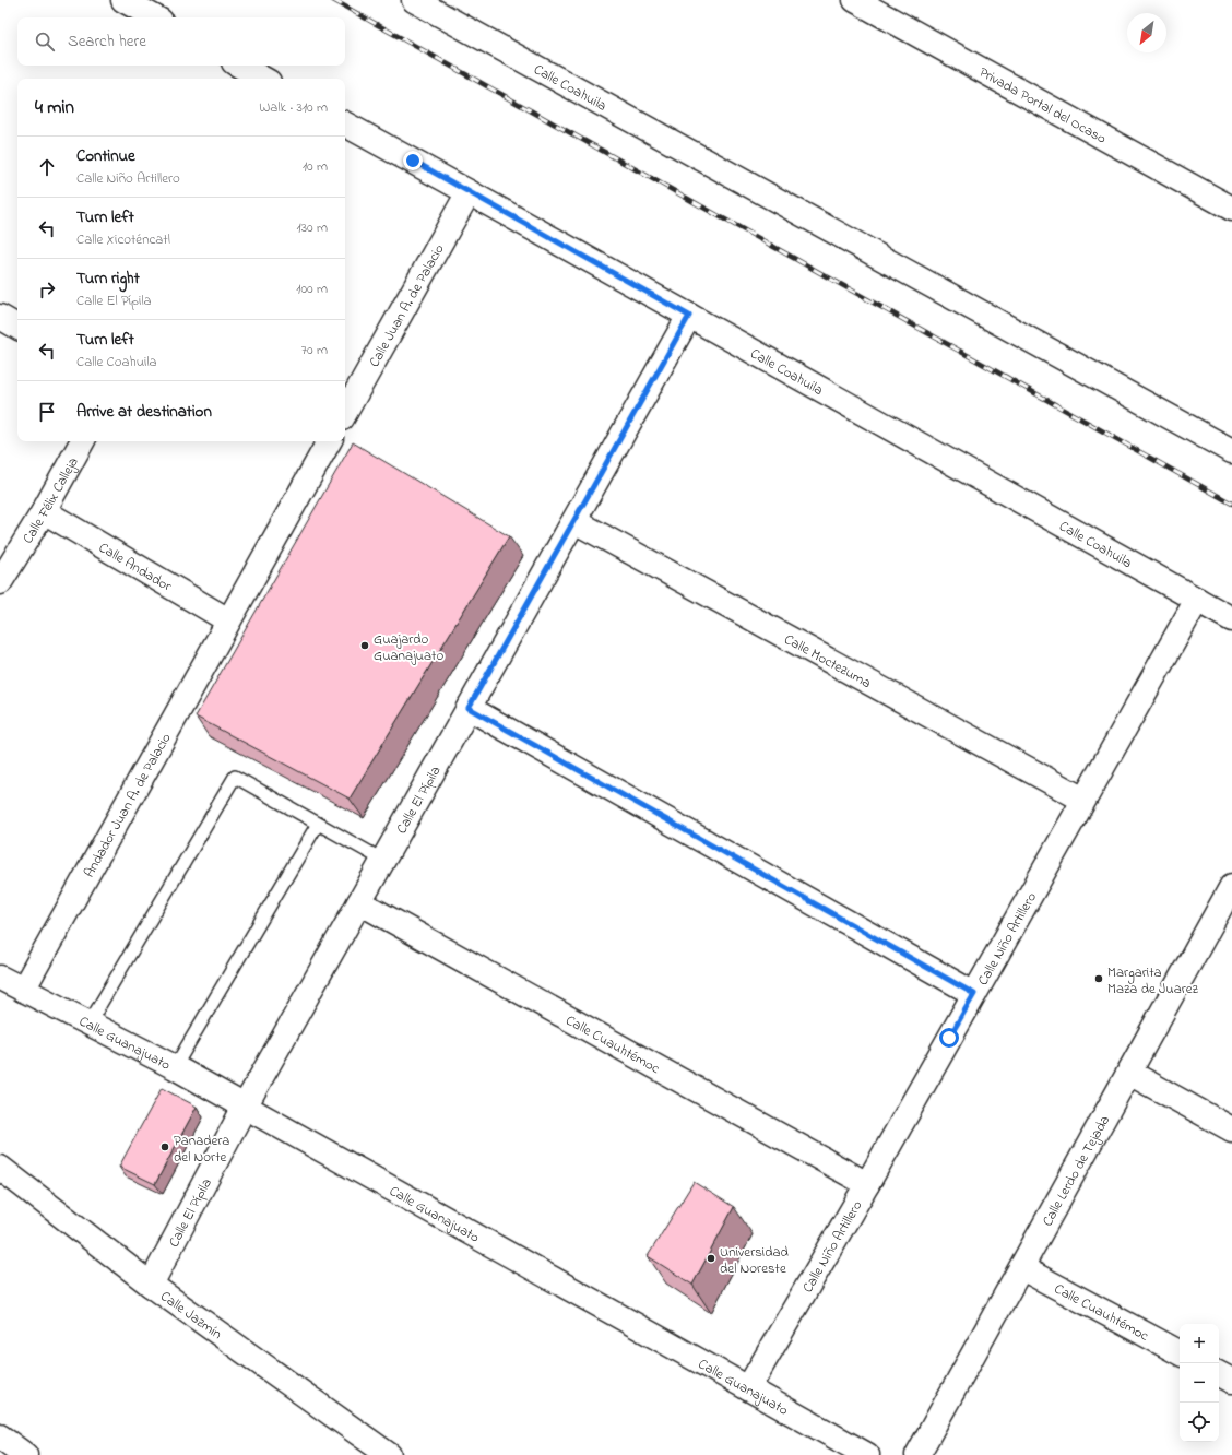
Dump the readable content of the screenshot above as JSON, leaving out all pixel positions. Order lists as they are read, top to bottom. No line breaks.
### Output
{"streets":{"street":["Calle Coahuila","Privada Portal del Ocaso","Calle Juan A. de Palacio","Calle Félix Calleja","Calle Andador","Calle Moctezuma","Calle El Pípila","Andador Juan A. de Palacio","Calle Niño Artillero","Calle Guanajuato","Calle Cuauhtémoc","Calle Lerdo de Tejada","Calle Jazmín"]},"crossings":[["Calle Coahuila","Calle Juan A. de Palacio"],["Calle Coahuila","Calle El Pípila"],["Calle Coahuila","Calle Niño Artillero"],["Calle Félix Calleja","Calle Andador"],["Calle Andador","Andador Juan A. de Palacio"],["Calle Moctezuma","Calle El Pípila"],["Calle Moctezuma","Calle Niño Artillero"],["Calle El Pípila","Calle Guanajuato"],["Calle El Pípila","Calle Cuauhtémoc"],["Calle El Pípila","Calle Jazmín"],["Andador Juan A. de Palacio","Calle Guanajuato"],["Calle Niño Artillero","Calle Guanajuato"],["Calle Niño Artillero","Calle Cuauhtémoc"],["Calle Cuauhtémoc","Calle Lerdo de Tejada"]],"places":["Guajardo Guanajuato","Margarita Maza de Juarez","Panadera del Norte","Universidad del Noreste"],"north":"bottom left","page":{"search":"Search here","heading":["4 min","Walk · 310 m"],"list":[["Continue","Calle Niño Artillero","10 m"],["Turn left","Calle Xicoténcatl","130 m"],["Turn right","Calle El Pípila","100 m"],["Turn left","Calle Coahuila","70 m"],"Arrive at destination"],"map_buttons":["+","−"]}}
